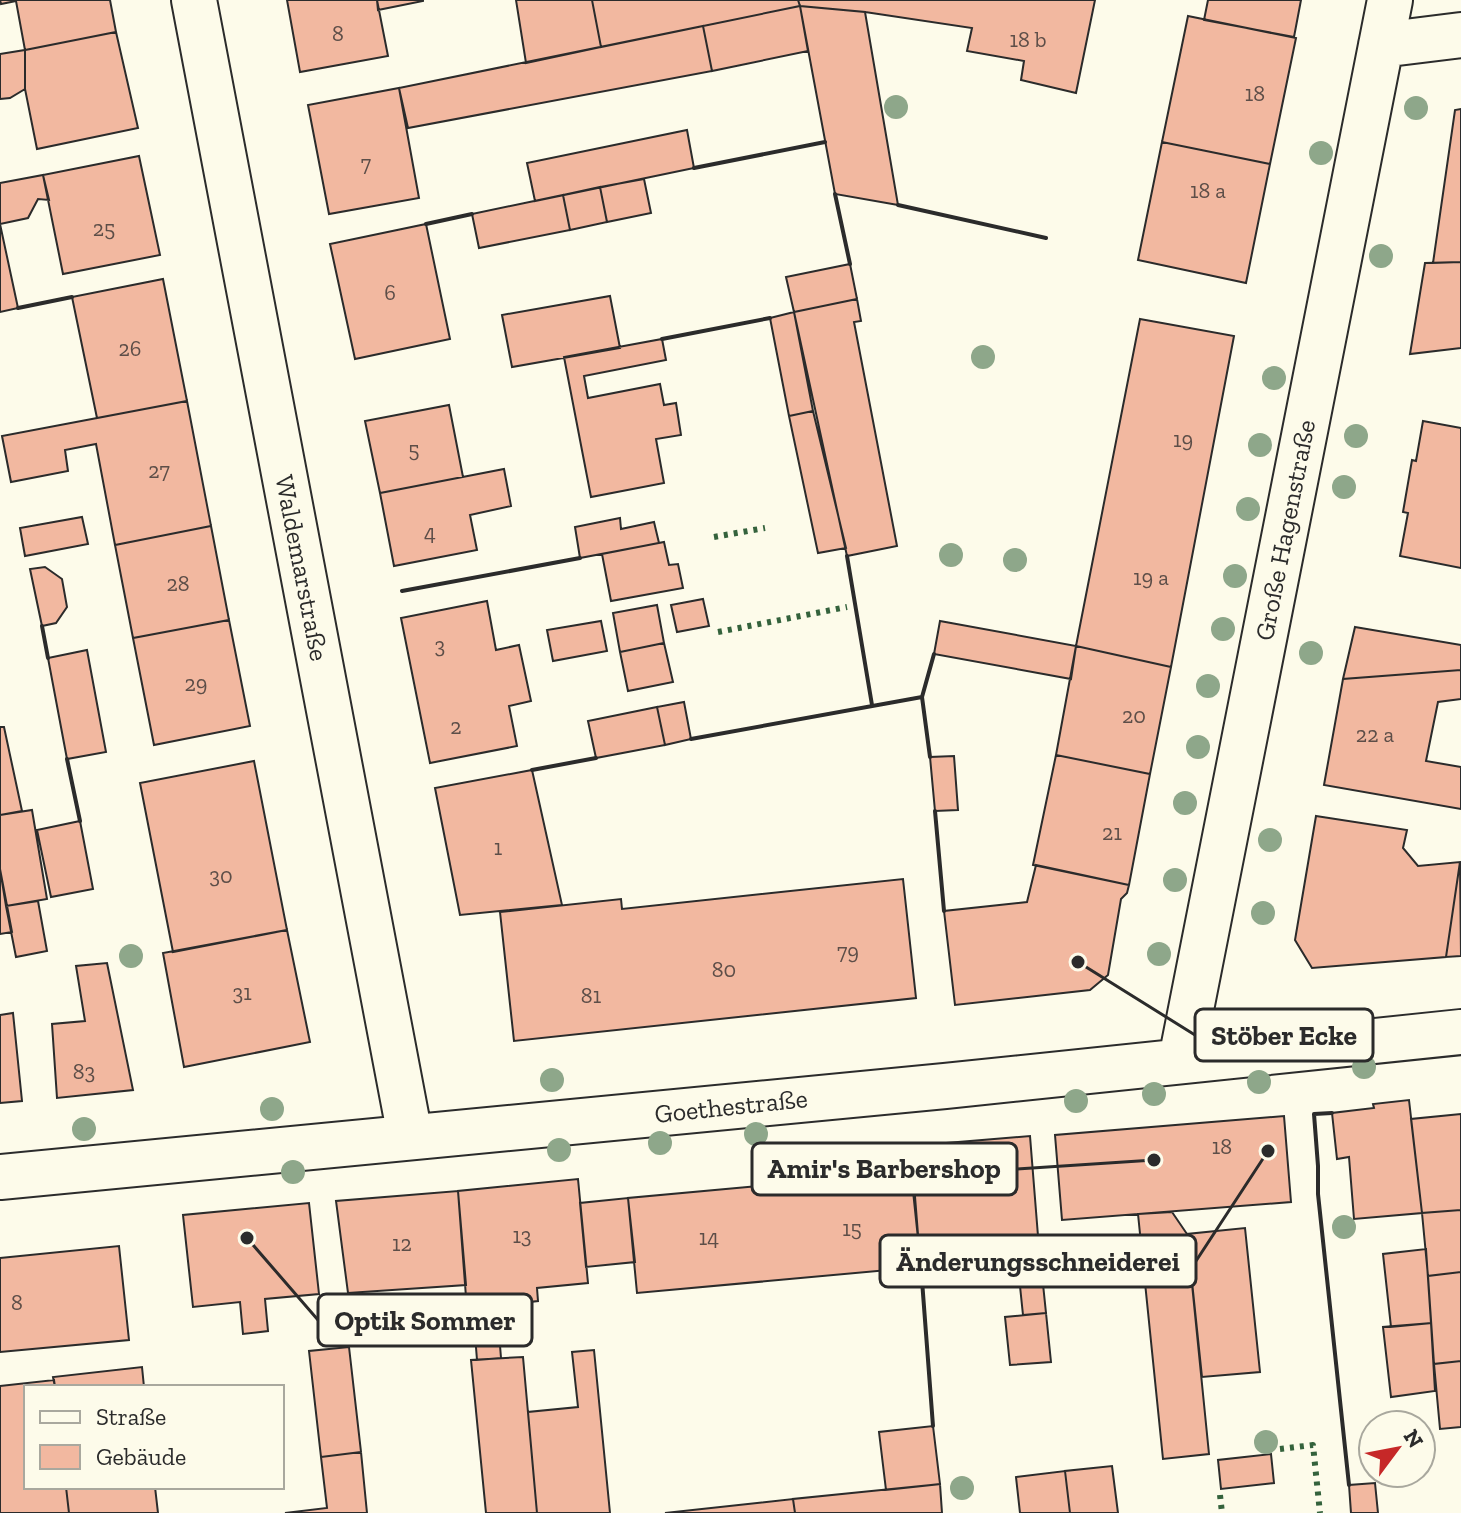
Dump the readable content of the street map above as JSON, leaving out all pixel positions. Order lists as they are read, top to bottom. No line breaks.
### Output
{"streets":{"street":["Große Hagenstraße","Waldemarstraße","Goethestraße"]},"crossings":[["Große Hagenstraße","Goethestraße"],["Waldemarstraße","Goethestraße"]],"places":["Stöber Ecke","Änderungsschneiderei","Amir's Barbershop","Optik Sommer"],"house_numbers":["8","18 b","18","7","18 a","25","6","26","19","5","27","4","19 a","28","3","29","20","2","22 a","21","1","30","79","80","31","81","83","18","15","13","14","12","8"],"legend":["Straße","Gebäude"],"north":"top right"}
